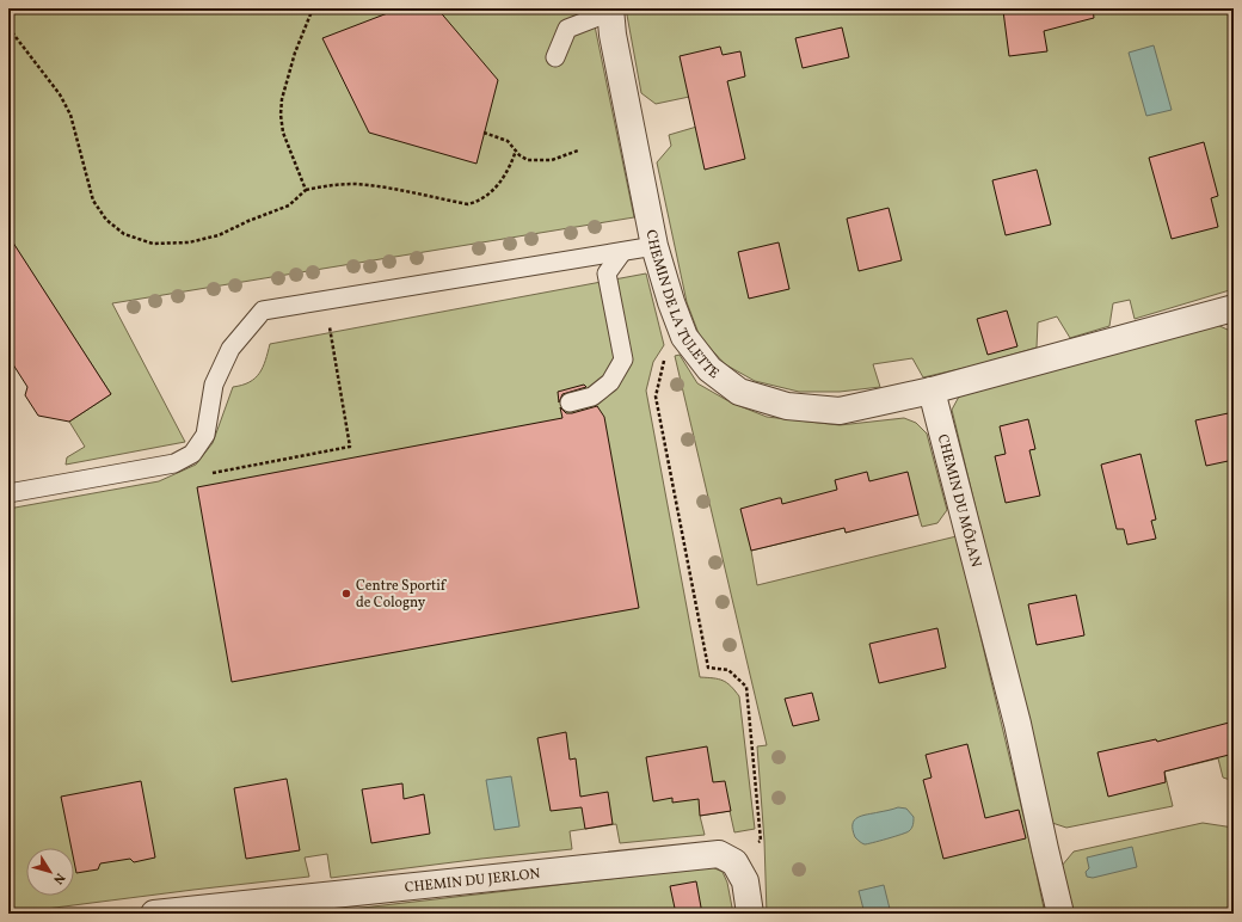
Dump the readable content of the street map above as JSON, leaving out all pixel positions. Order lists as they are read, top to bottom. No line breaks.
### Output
{"streets":{"street":["CHEMIN DE LA TULETTE","CHEMIN DU MÔLAN","CHEMIN DU JERLON"]},"crossings":[["CHEMIN DE LA TULETTE","CHEMIN DU MÔLAN"]],"places":["Centre Sportif de Cologny"],"north":"bottom right"}
